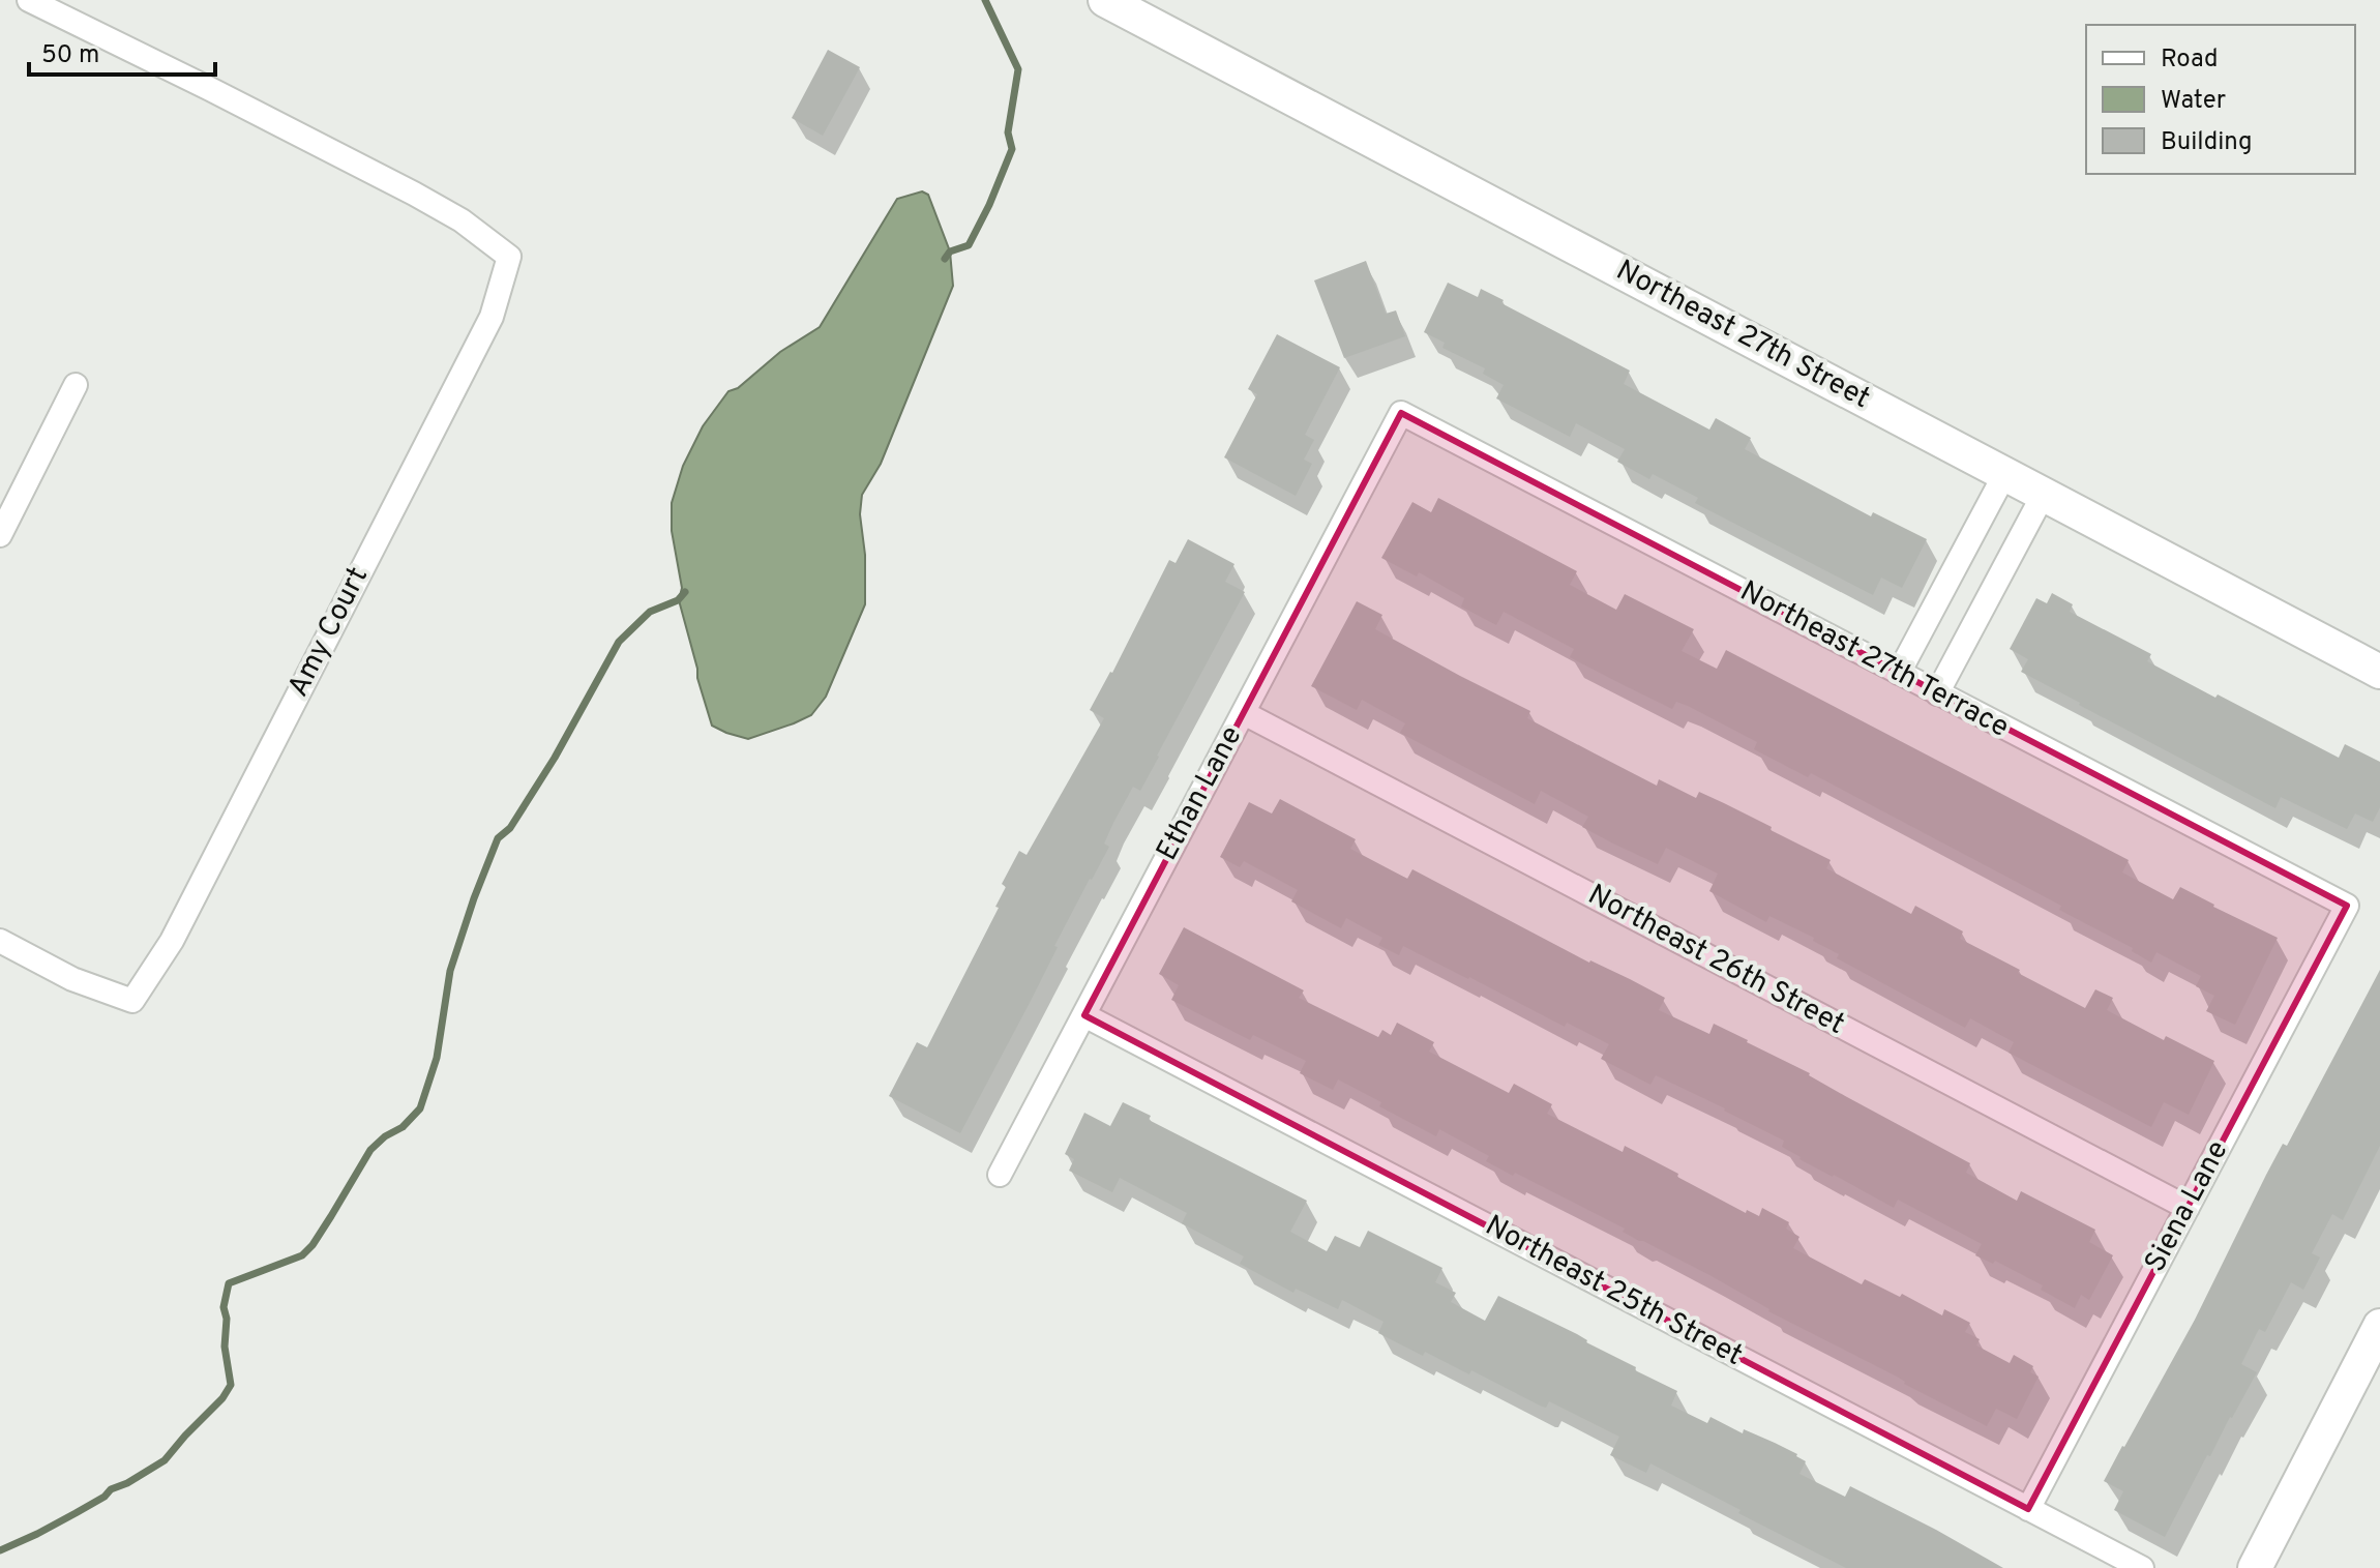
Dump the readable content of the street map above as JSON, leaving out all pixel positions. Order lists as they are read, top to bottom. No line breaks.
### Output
{"streets":{"street":["Northeast 27th Street","Amy Court","Northeast 27th Terrace","Ethan Lane","Northeast 26th Street","Siena Lane","Northeast 25th Street"]},"crossings":[["Northeast 27th Terrace","Ethan Lane"],["Northeast 27th Terrace","Siena Lane"],["Ethan Lane","Northeast 26th Street"],["Ethan Lane","Northeast 25th Street"],["Northeast 26th Street","Siena Lane"],["Siena Lane","Northeast 25th Street"]],"legend":["Road","Water","Building"],"scale_bar":"50 m"}
